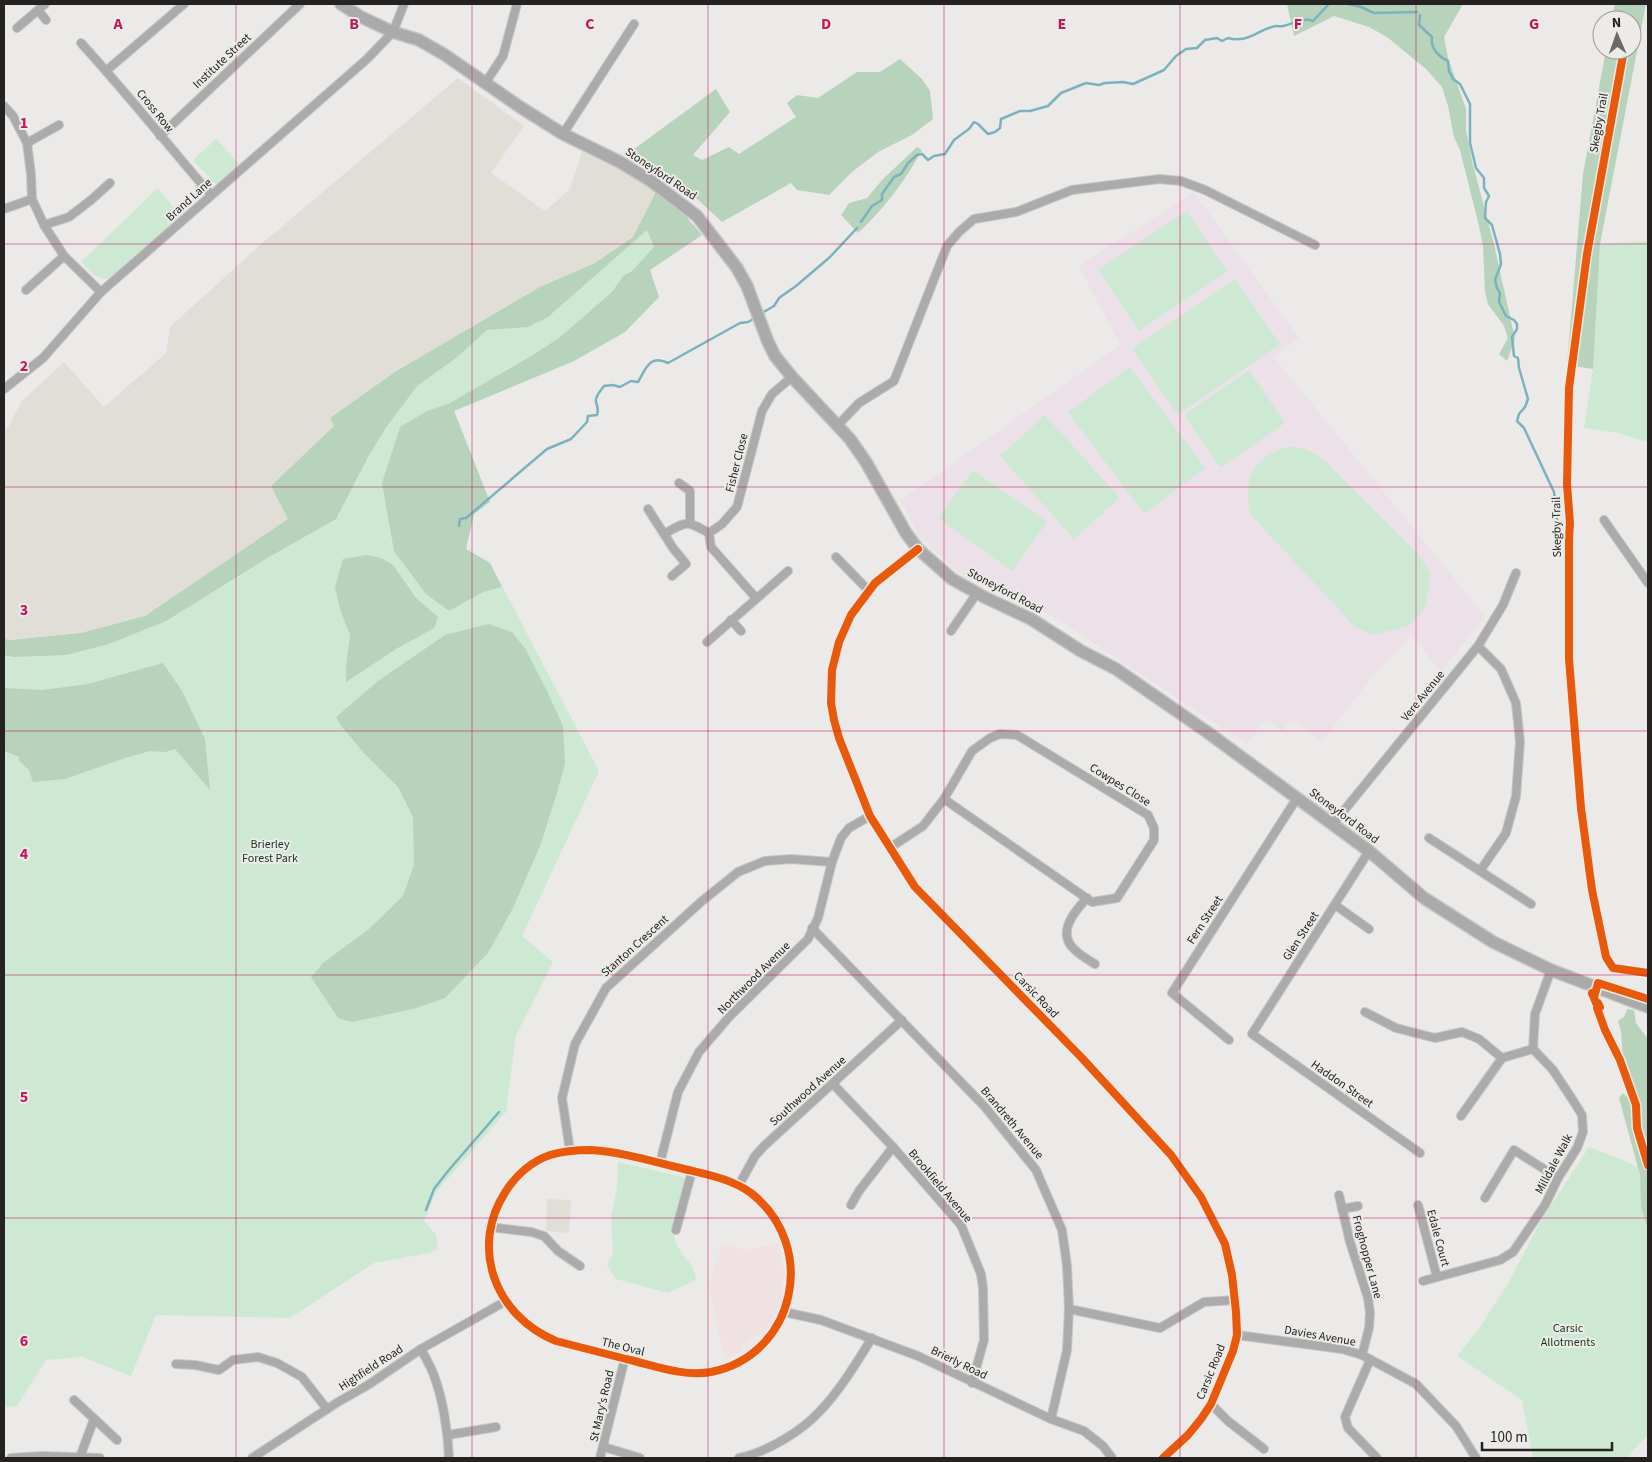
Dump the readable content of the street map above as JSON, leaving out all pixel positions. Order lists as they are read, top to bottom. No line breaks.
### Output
{"streets":{"main road":["Stoneyford Road"],"street":["Institute Street","Cross Row","Brand Lane","Fisher Close","Vere Avenue","Cowpes Close","Fern Street","Glen Street","Stanton Crescent","Northwood Avenue","Carsic Road","Haddon Street","Southwood Avenue","Brandreth Avenue","Milldale Walk","Brookfield Avenue","Edale Court","Froghopper Lane","Davies Avenue","The Oval","Brierly Road","Highfield Road","St Mary's Road"],"cycle path":["Skegby Trail"]},"crossings":[["Institute Street","Cross Row"],["Cross Row","Brand Lane"],["Stoneyford Road","Brand Lane"],["Stoneyford Road","Fisher Close"],["Stoneyford Road","Vere Avenue"],["Stoneyford Road","Fern Street"],["Stoneyford Road","Glen Street"],["Stoneyford Road","Carsic Road"],["Cowpes Close","Carsic Road"],["Glen Street","Haddon Street"],["Stanton Crescent","Northwood Avenue"],["Stanton Crescent","The Oval"],["Northwood Avenue","Carsic Road"],["Northwood Avenue","Brandreth Avenue"],["Northwood Avenue","The Oval"],["Carsic Road","Davies Avenue"],["Southwood Avenue","Brandreth Avenue"],["Southwood Avenue","Brookfield Avenue"],["Southwood Avenue","The Oval"],["Brandreth Avenue","Brierly Road"],["Milldale Walk","Edale Court"],["Brookfield Avenue","Brierly Road"],["Froghopper Lane","Davies Avenue"],["The Oval","Brierly Road"],["The Oval","Highfield Road"],["The Oval","St Mary's Road"]],"parks":["Brierley Forest Park","Carsic Allotments"],"scale_bar":"100 m","north":"top","grid":{"columns":["A","B","C","D","E","F","G"],"rows":["1","2","3","4","5","6"]}}
